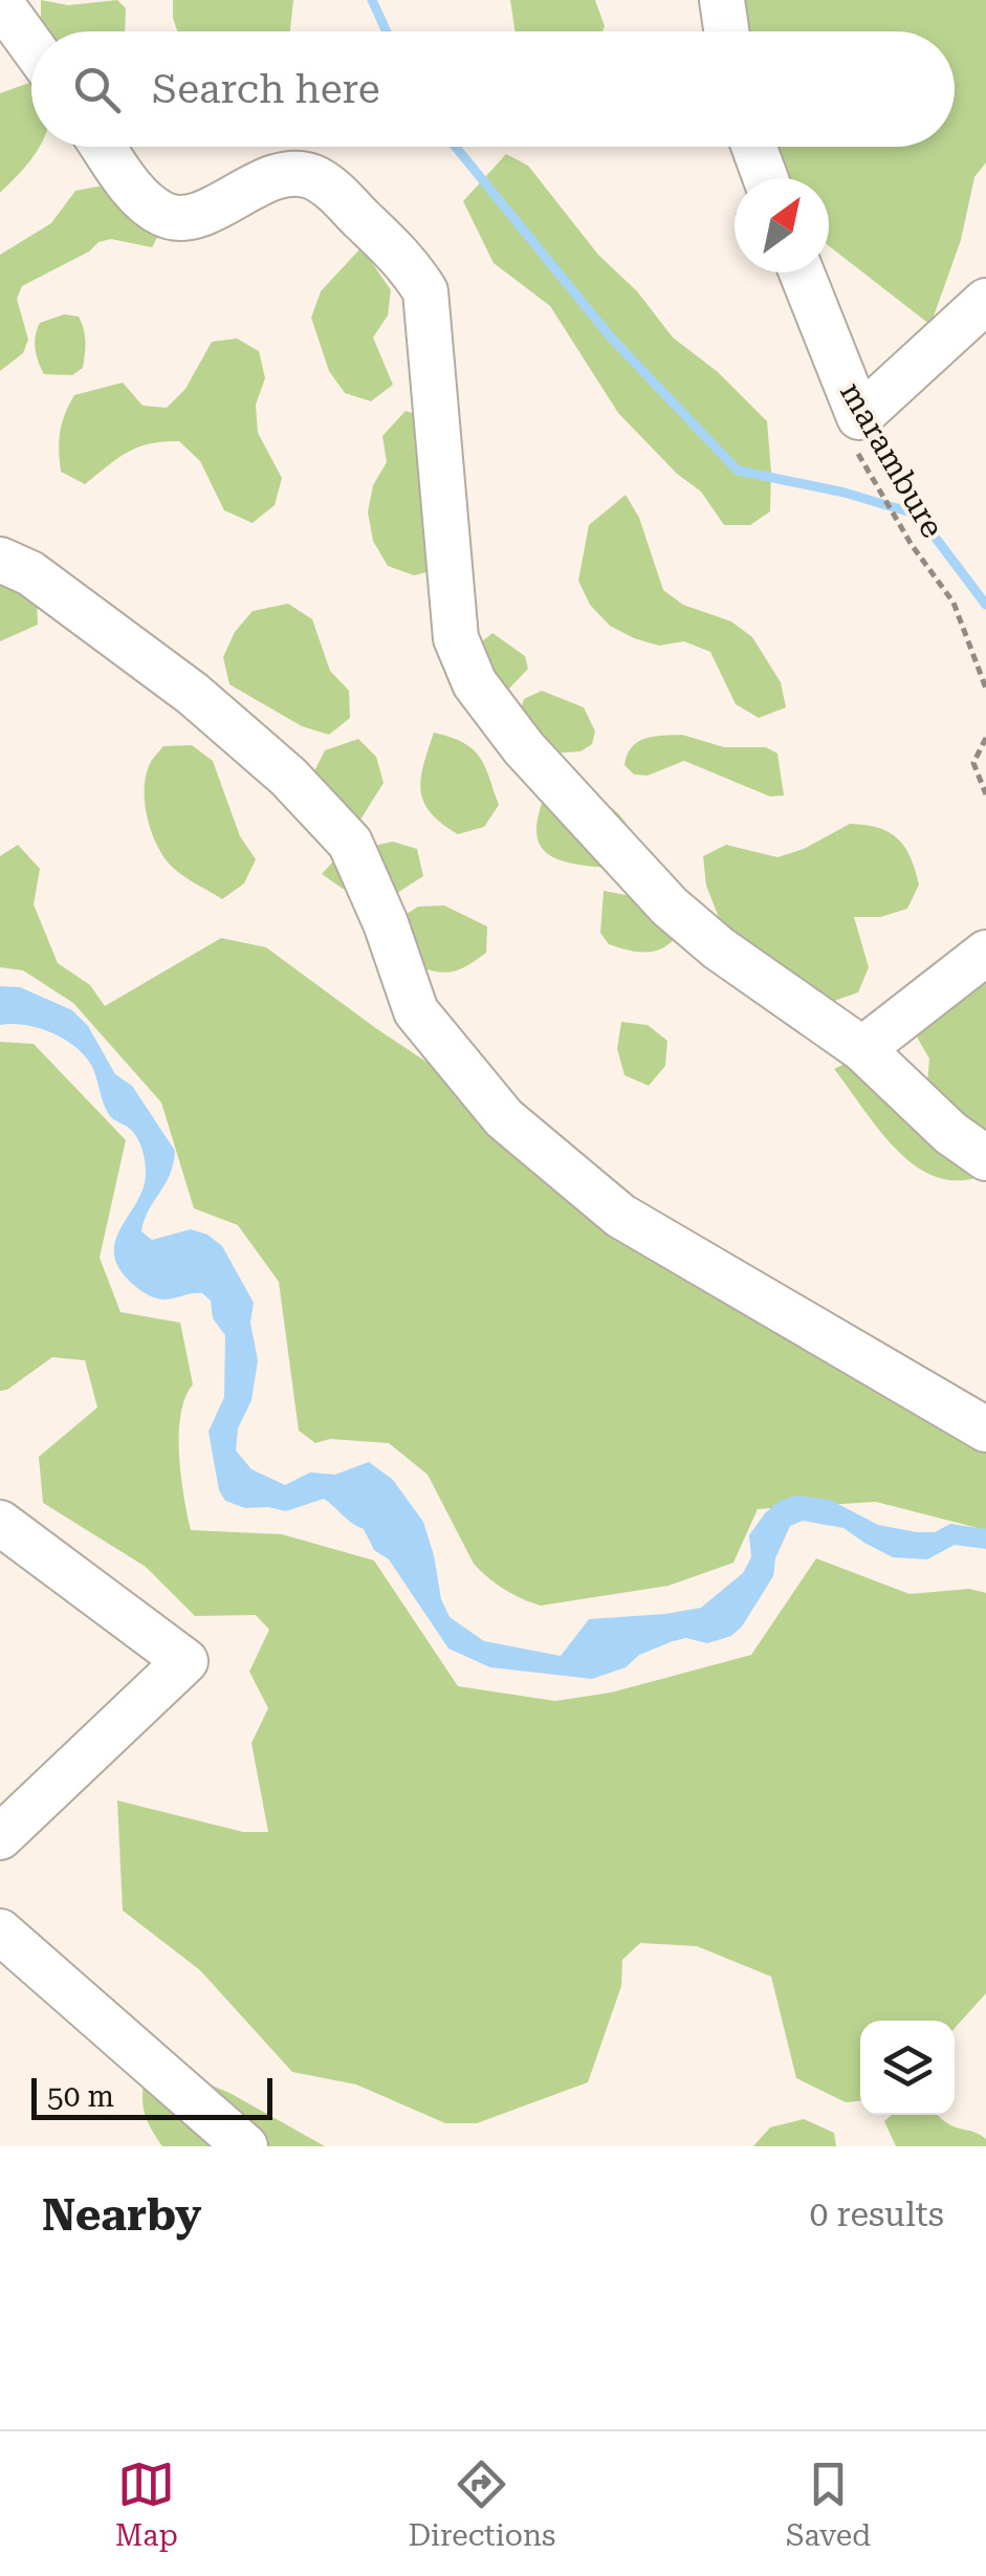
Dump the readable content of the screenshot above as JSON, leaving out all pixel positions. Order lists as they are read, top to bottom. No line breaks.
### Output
{"streets":{"path":["marambure"]},"scale_bar":"50 m","north":"top right","page":{"search":"Search here","scale":"50 m","heading":["Nearby","0 results"],"nav":["Map","Directions","Saved"]}}
